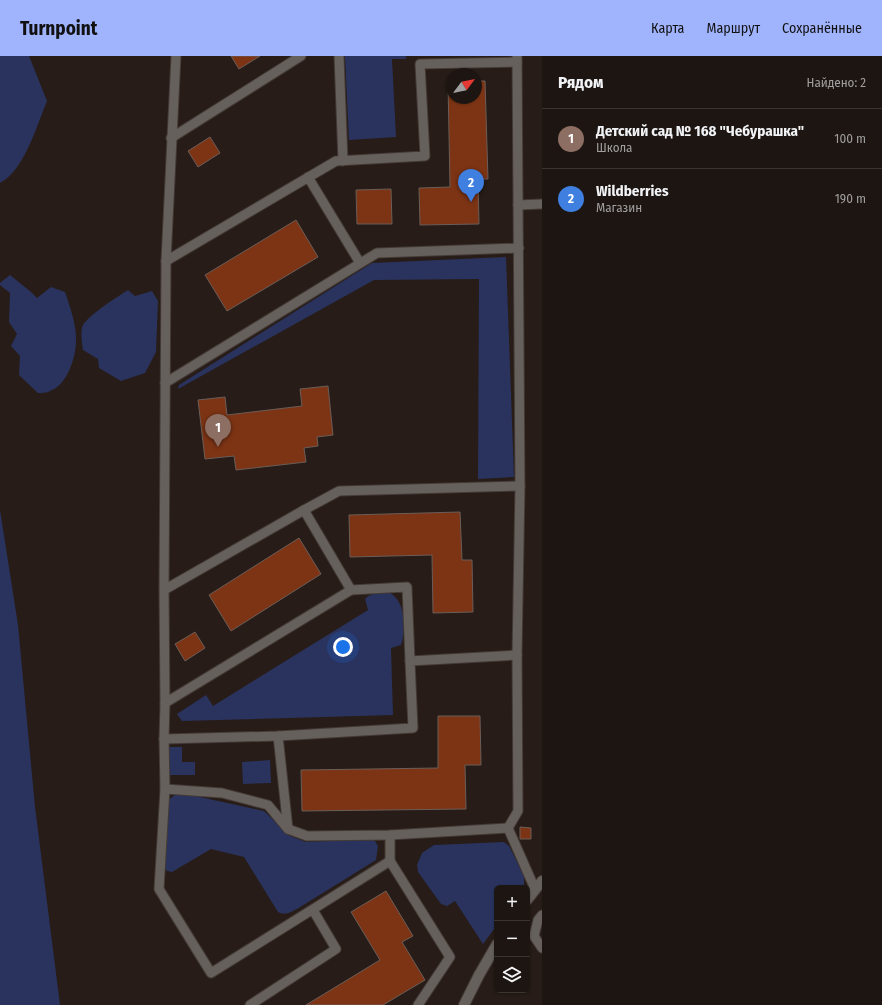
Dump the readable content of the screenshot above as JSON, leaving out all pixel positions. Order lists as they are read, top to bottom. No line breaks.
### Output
{"north":"top right","page":{"header":"Turnpoint","nav":["Карта","Маршрут","Сохранённые"],"heading":["Рядом","Найдено: 2"],"list":[{"mark":"1","name":"Детский сад № 168 \"Чебурашка\"","note":"Школа","value":"100 m"},{"mark":"2","name":"Wildberries","note":"Магазин","value":"190 m"}],"pins":["2","1"],"map_buttons":["+","−"]}}
